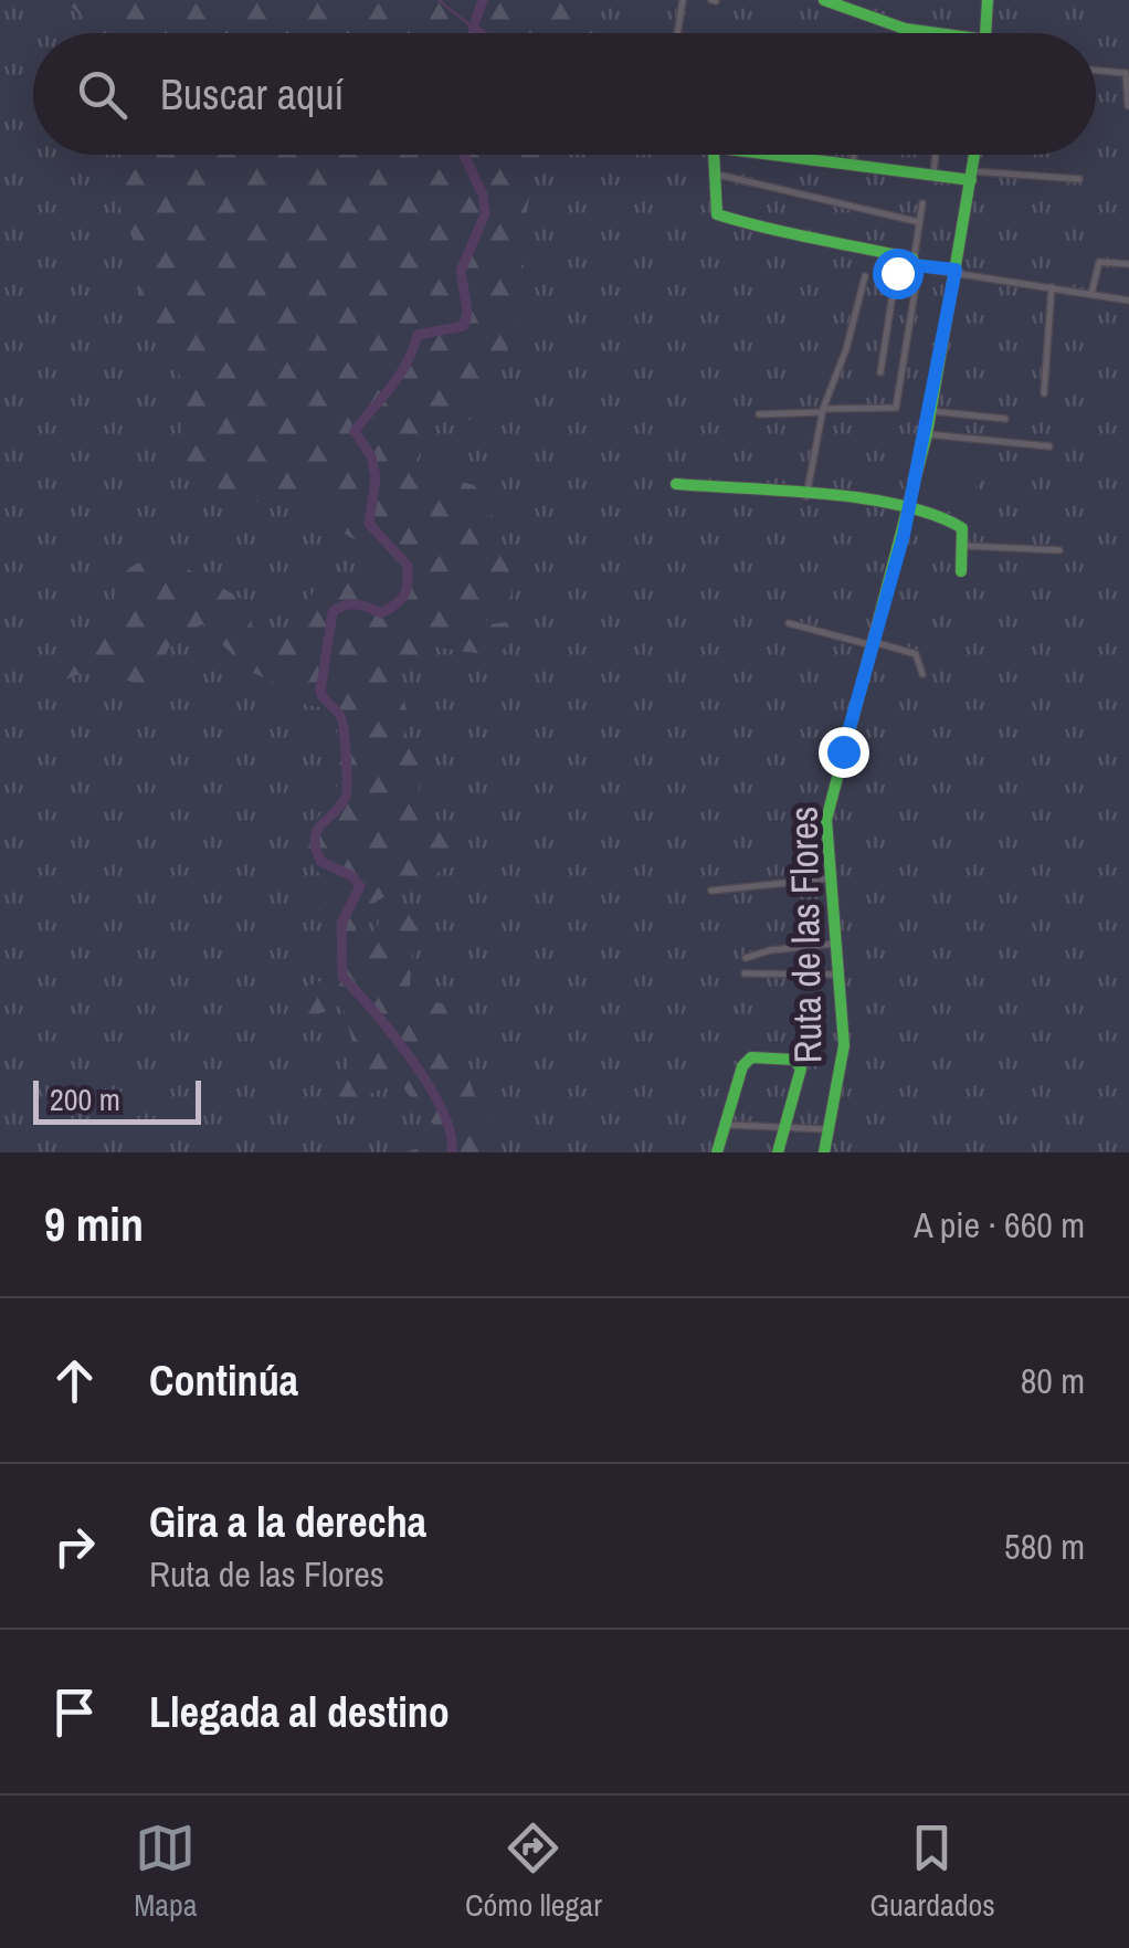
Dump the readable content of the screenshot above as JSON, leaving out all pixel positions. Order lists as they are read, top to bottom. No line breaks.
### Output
{"streets":{"street":["Ruta de las Flores"]},"scale_bar":"200 m","page":{"search":"Buscar aquí","scale":"200 m","heading":["9 min","A pie · 660 m"],"list":[["Continúa","80 m"],["Gira a la derecha","Ruta de las Flores","580 m"],"Llegada al destino"],"nav":["Mapa","Cómo llegar","Guardados"]}}
